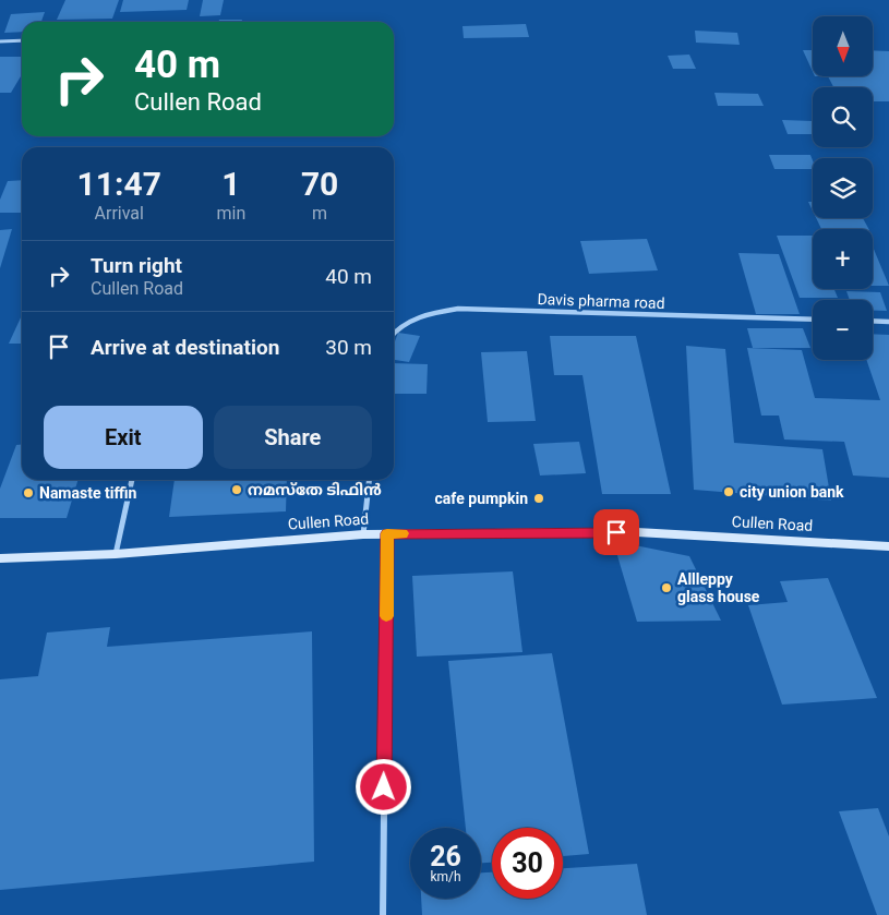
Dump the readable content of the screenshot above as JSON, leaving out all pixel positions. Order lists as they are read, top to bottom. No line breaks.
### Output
{"streets":{"main road":["Cullen Road"],"street":["Davis pharma road"]},"places":["നമസ്തേ ടിഫിൻ","city union bank","Namaste tiffin","cafe pumpkin","Allleppy glass house"],"north":"bottom","page":{"map_buttons":["+","−"],"turn":["40 m","Cullen Road"],"eta":["11:47","Arrival","1","min","70","m"],"list":[{"name":"Turn right","note":"Cullen Road","value":"40 m"},{"name":"Arrive at destination","value":"30 m"}],"buttons":["Exit","Share"],"speed":"26 km/h","limit":"30"}}
